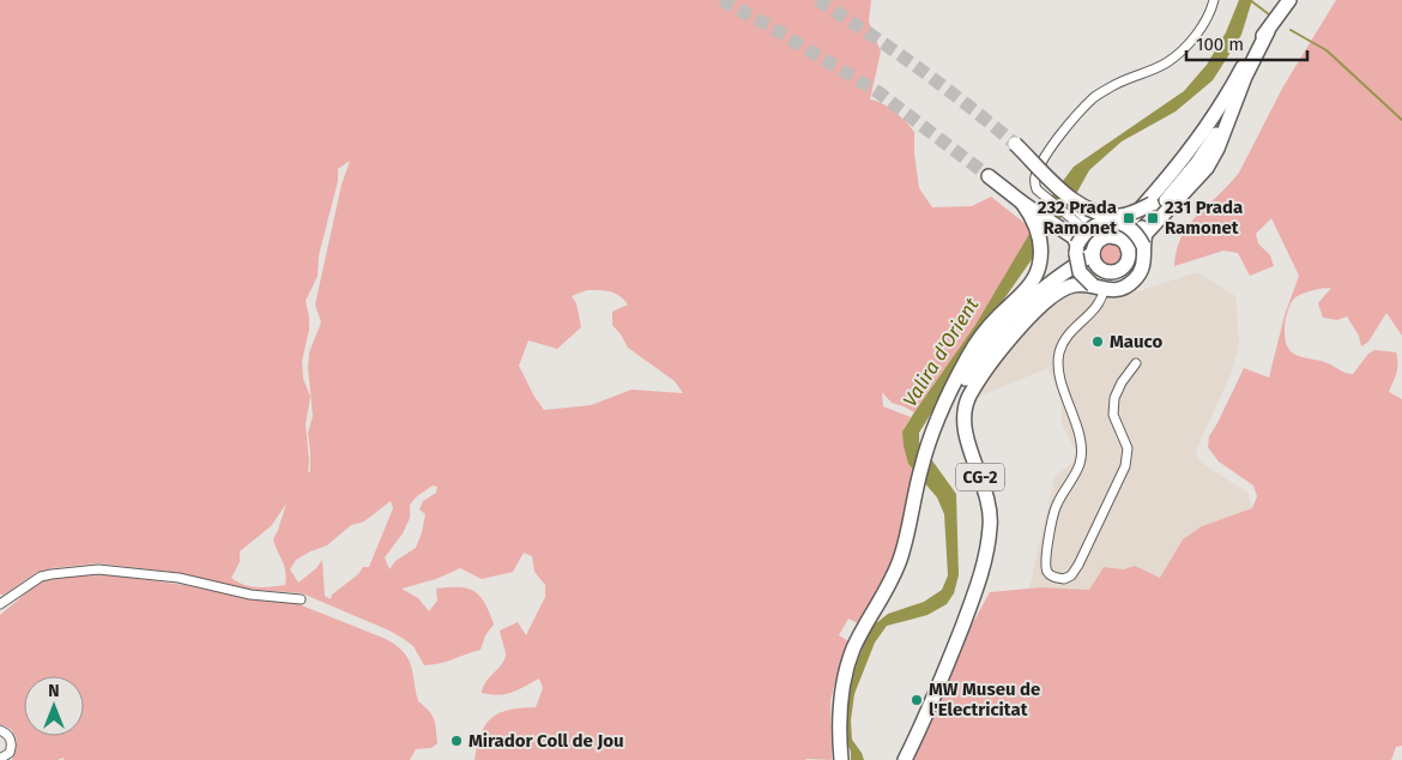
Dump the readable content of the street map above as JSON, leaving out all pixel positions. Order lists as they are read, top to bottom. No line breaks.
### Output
{"streets":{"highway":["CG-2"]},"water":["Valira d'Orient"],"places":{"transit":["232 Prada Ramonet","231 Prada Ramonet"],"other":["Mauco","MW Museu de l'Electricitat","Mirador Coll de Jou"]},"scale_bar":"100 m","north":"top"}
